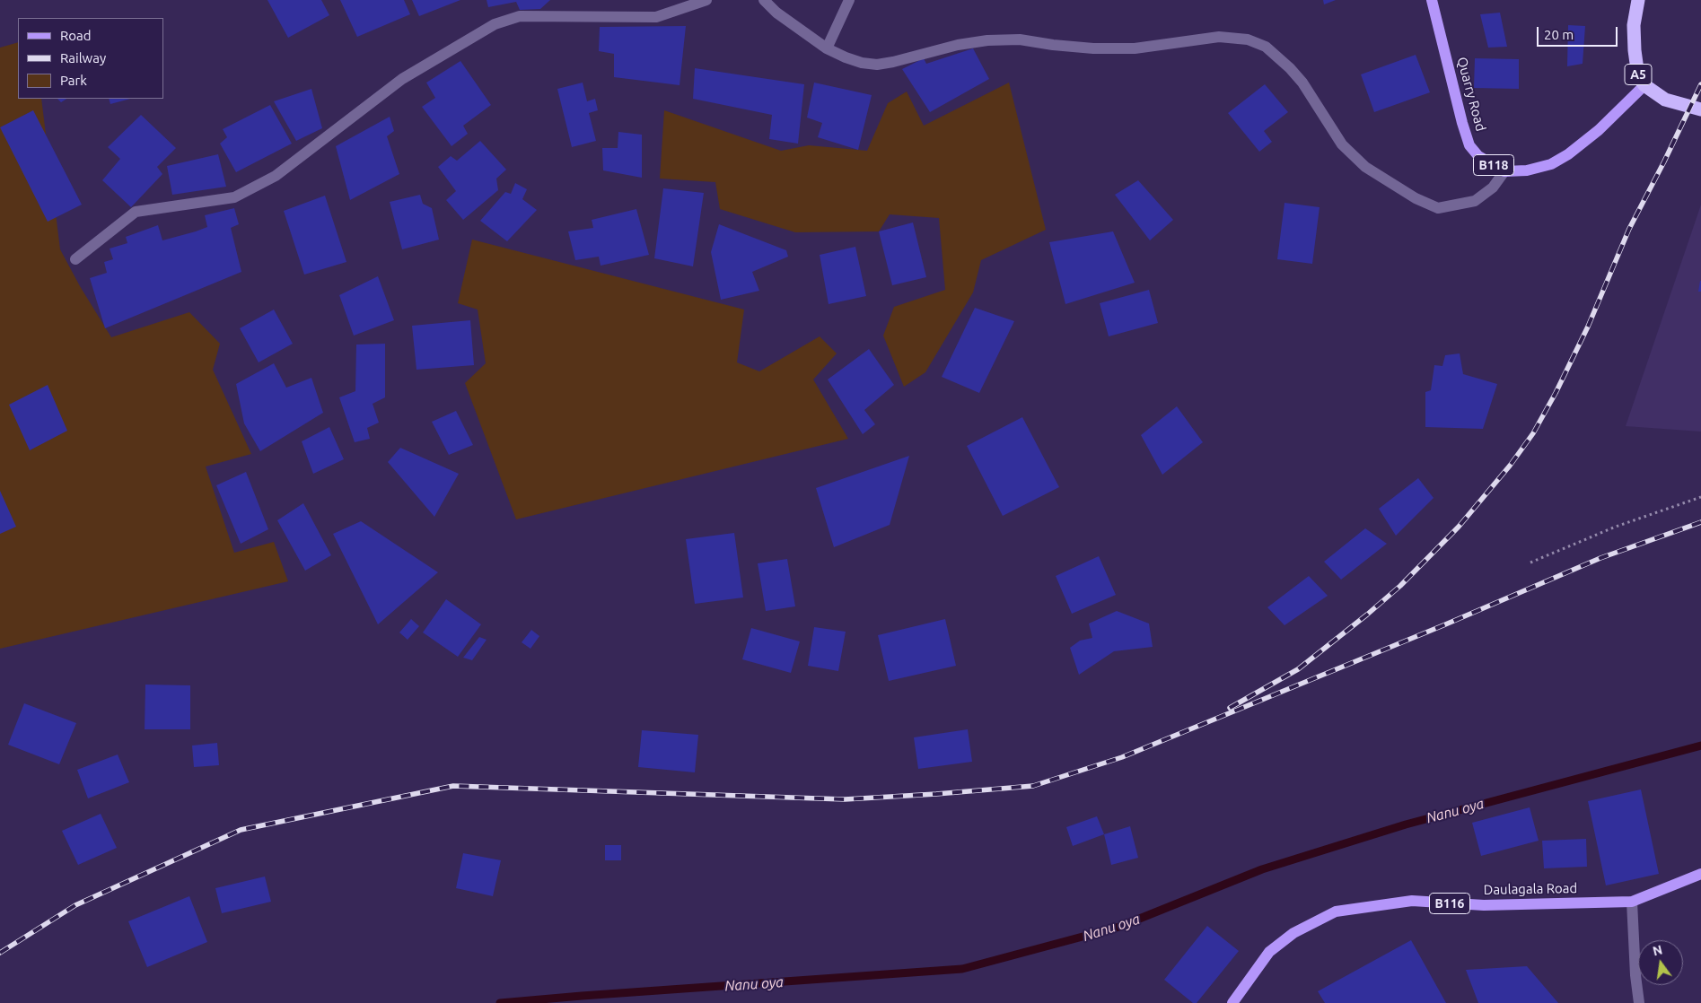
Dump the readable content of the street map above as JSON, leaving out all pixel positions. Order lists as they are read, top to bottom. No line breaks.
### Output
{"streets":{"highway":["A5"],"main road":["Quarry Road","B118","Daulagala Road","B116"]},"crossings":[["A5","B118"],["Quarry Road","B118"]],"water":["Nanu oya"],"legend":["Road","Railway","Park"],"scale_bar":"20 m","north":"top"}
